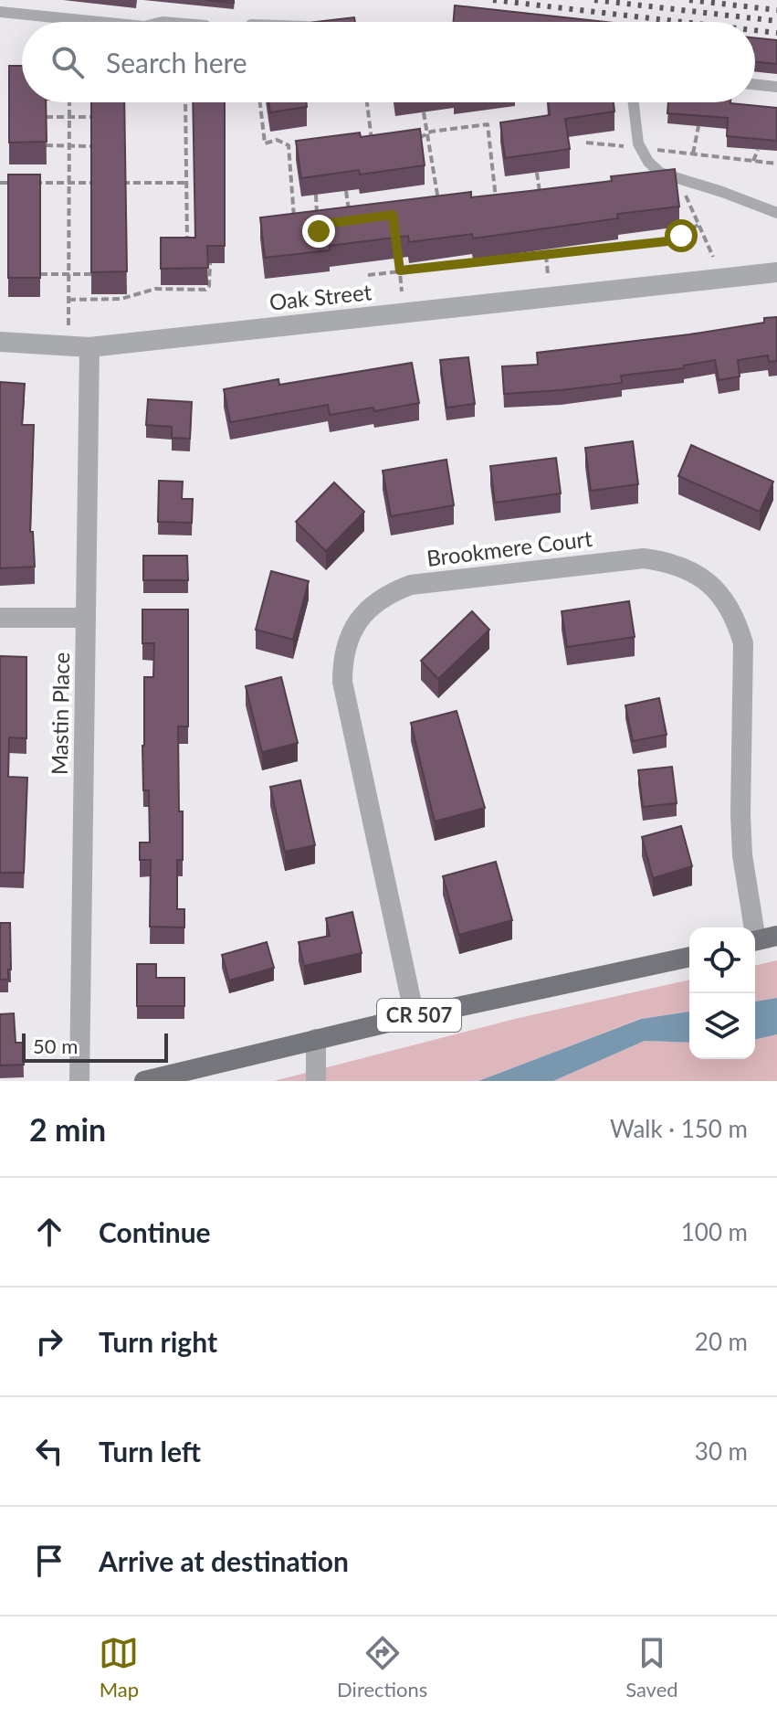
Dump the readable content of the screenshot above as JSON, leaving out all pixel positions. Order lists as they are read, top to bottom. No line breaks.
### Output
{"streets":{"main road":["CR 507"],"street":["Oak Street","Brookmere Court","Mastin Place"]},"crossings":[["Oak Street","Mastin Place"],["Brookmere Court","CR 507"]],"scale_bar":"50 m","page":{"search":"Search here","scale":"50 m","heading":["2 min","Walk · 150 m"],"list":[["Continue","100 m"],["Turn right","20 m"],["Turn left","30 m"],"Arrive at destination"],"nav":["Map","Directions","Saved"]}}
